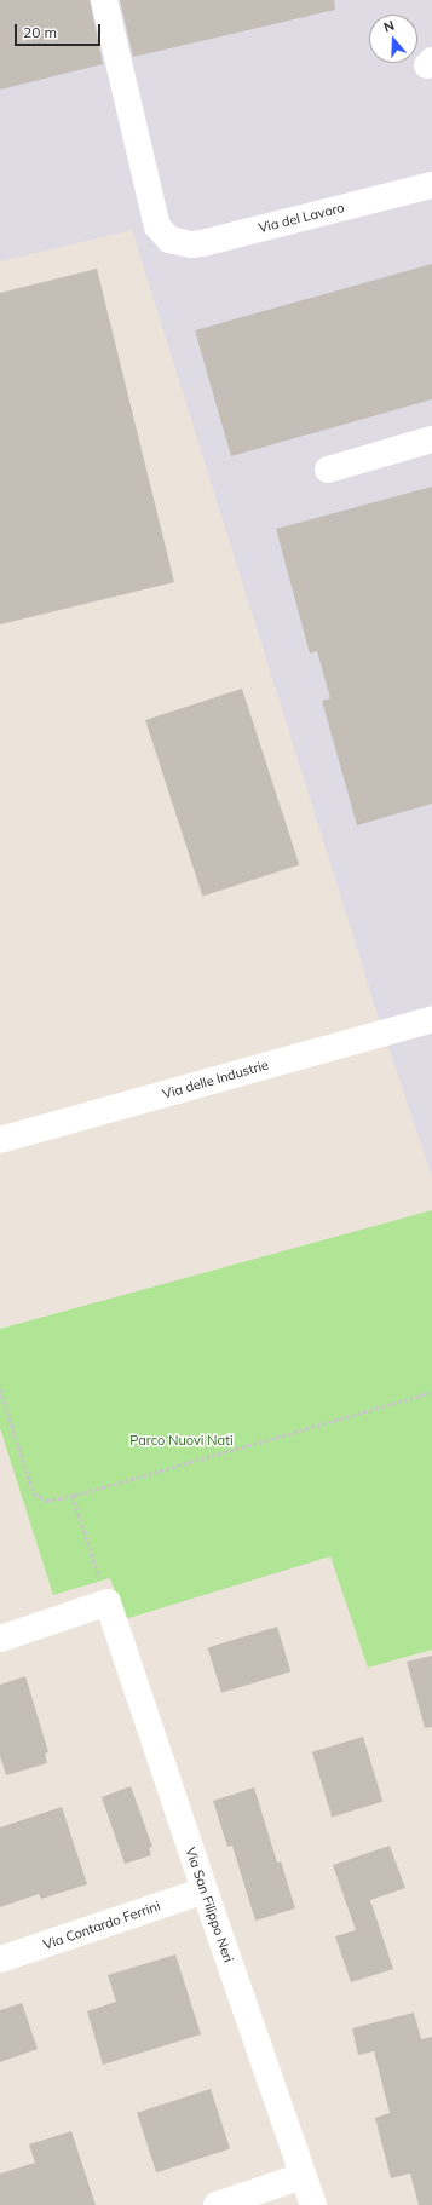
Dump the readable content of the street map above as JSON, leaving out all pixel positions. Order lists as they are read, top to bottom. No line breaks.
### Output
{"streets":{"street":["Via del Lavoro","Via delle Industrie","Via San Filippo Neri","Via Contardo Ferrini"]},"crossings":[["Via San Filippo Neri","Via Contardo Ferrini"]],"parks":["Parco Nuovi Nati"],"scale_bar":"20 m","north":"top"}
